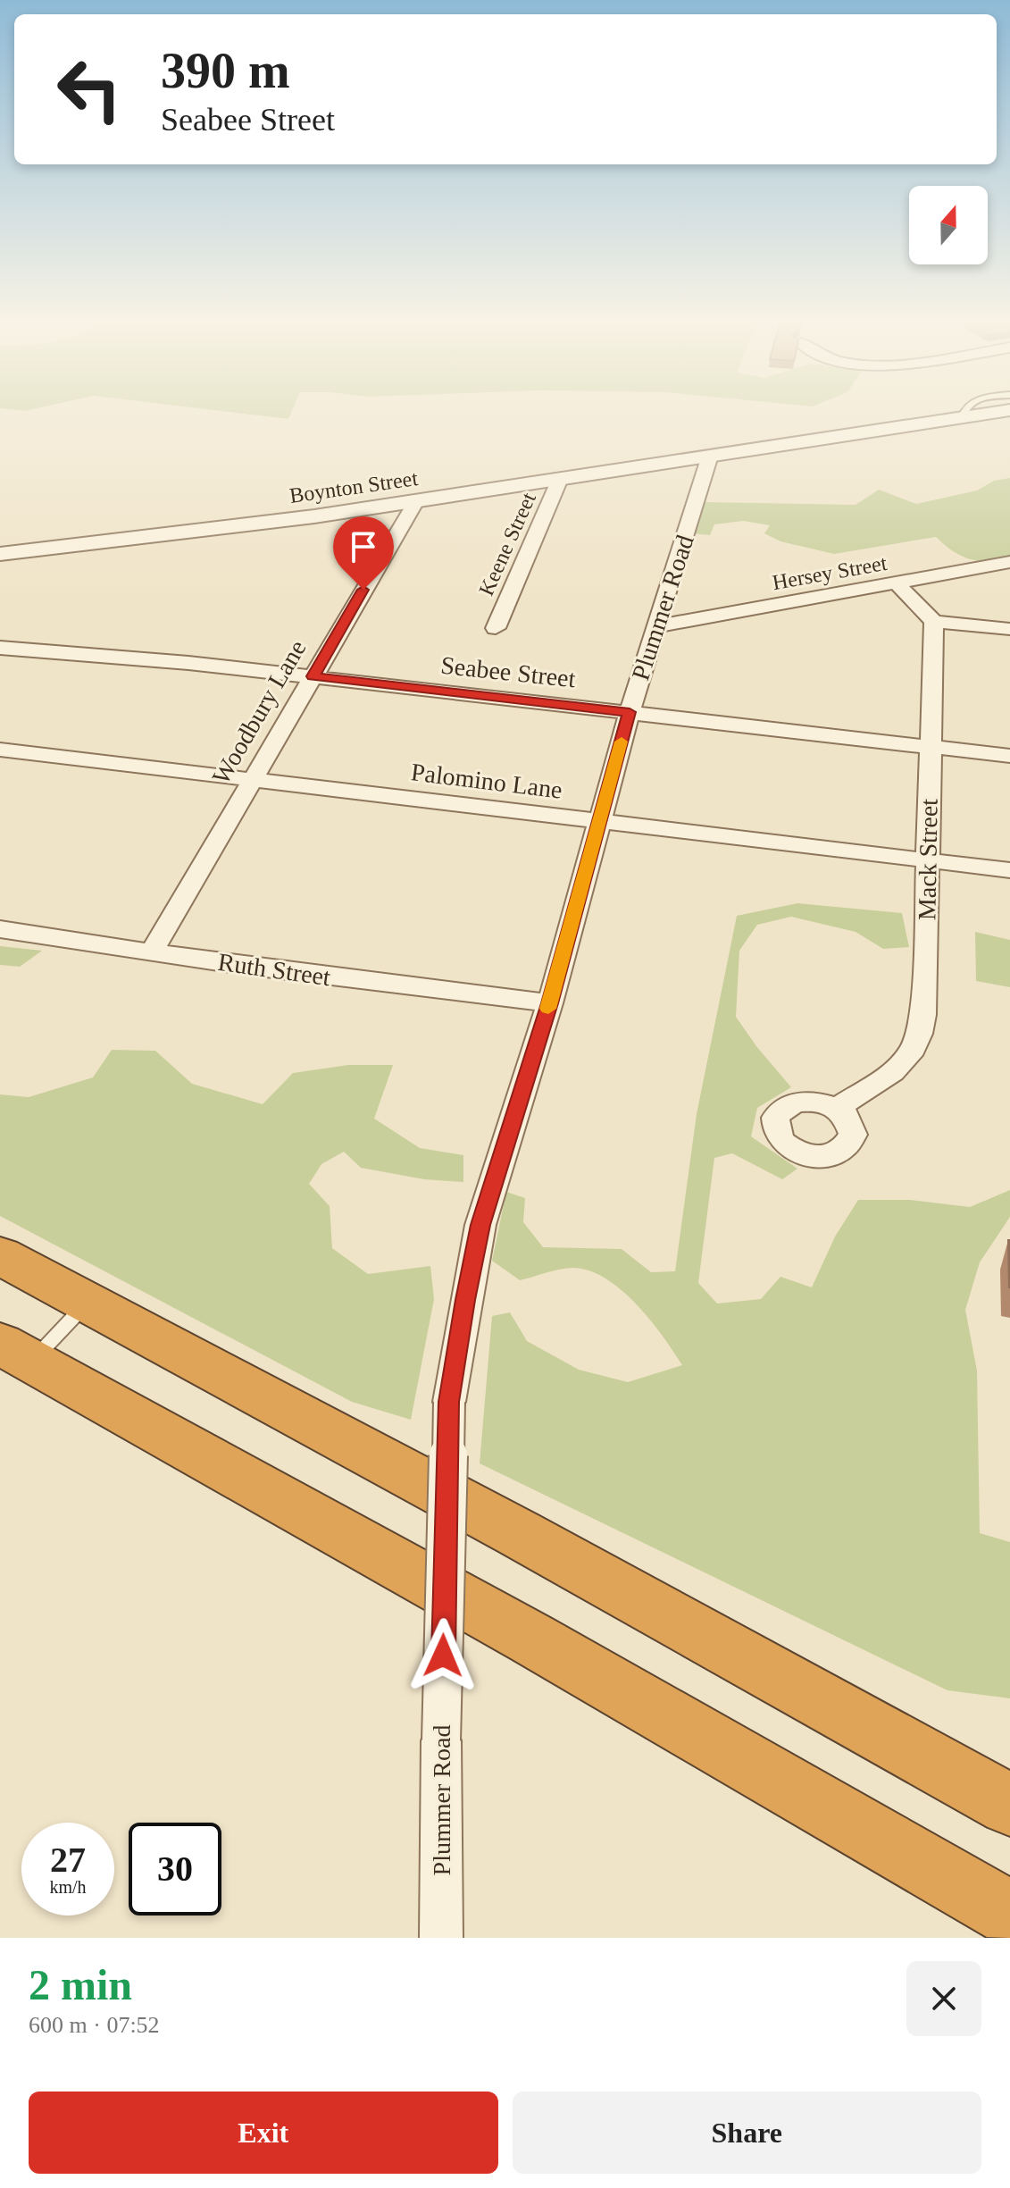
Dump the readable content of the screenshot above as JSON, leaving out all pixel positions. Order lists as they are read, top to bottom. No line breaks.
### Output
{"streets":{"street":["Boynton Street","Keene Street","Hersey Street","Plummer Road","Seabee Street","Woodbury Lane","Palomino Lane","Mack Street","Ruth Street"]},"crossings":[["Boynton Street","Keene Street"],["Boynton Street","Plummer Road"],["Boynton Street","Woodbury Lane"],["Hersey Street","Plummer Road"],["Plummer Road","Seabee Street"],["Plummer Road","Palomino Lane"],["Plummer Road","Ruth Street"],["Seabee Street","Woodbury Lane"],["Seabee Street","Mack Street"],["Woodbury Lane","Palomino Lane"],["Woodbury Lane","Ruth Street"],["Palomino Lane","Mack Street"]],"north":"top","page":{"turn":["390 m","Seabee Street"],"speed":"27 km/h","limit":"30","heading":["2 min","600 m · 07:52"],"buttons":["Exit","Share"]}}
